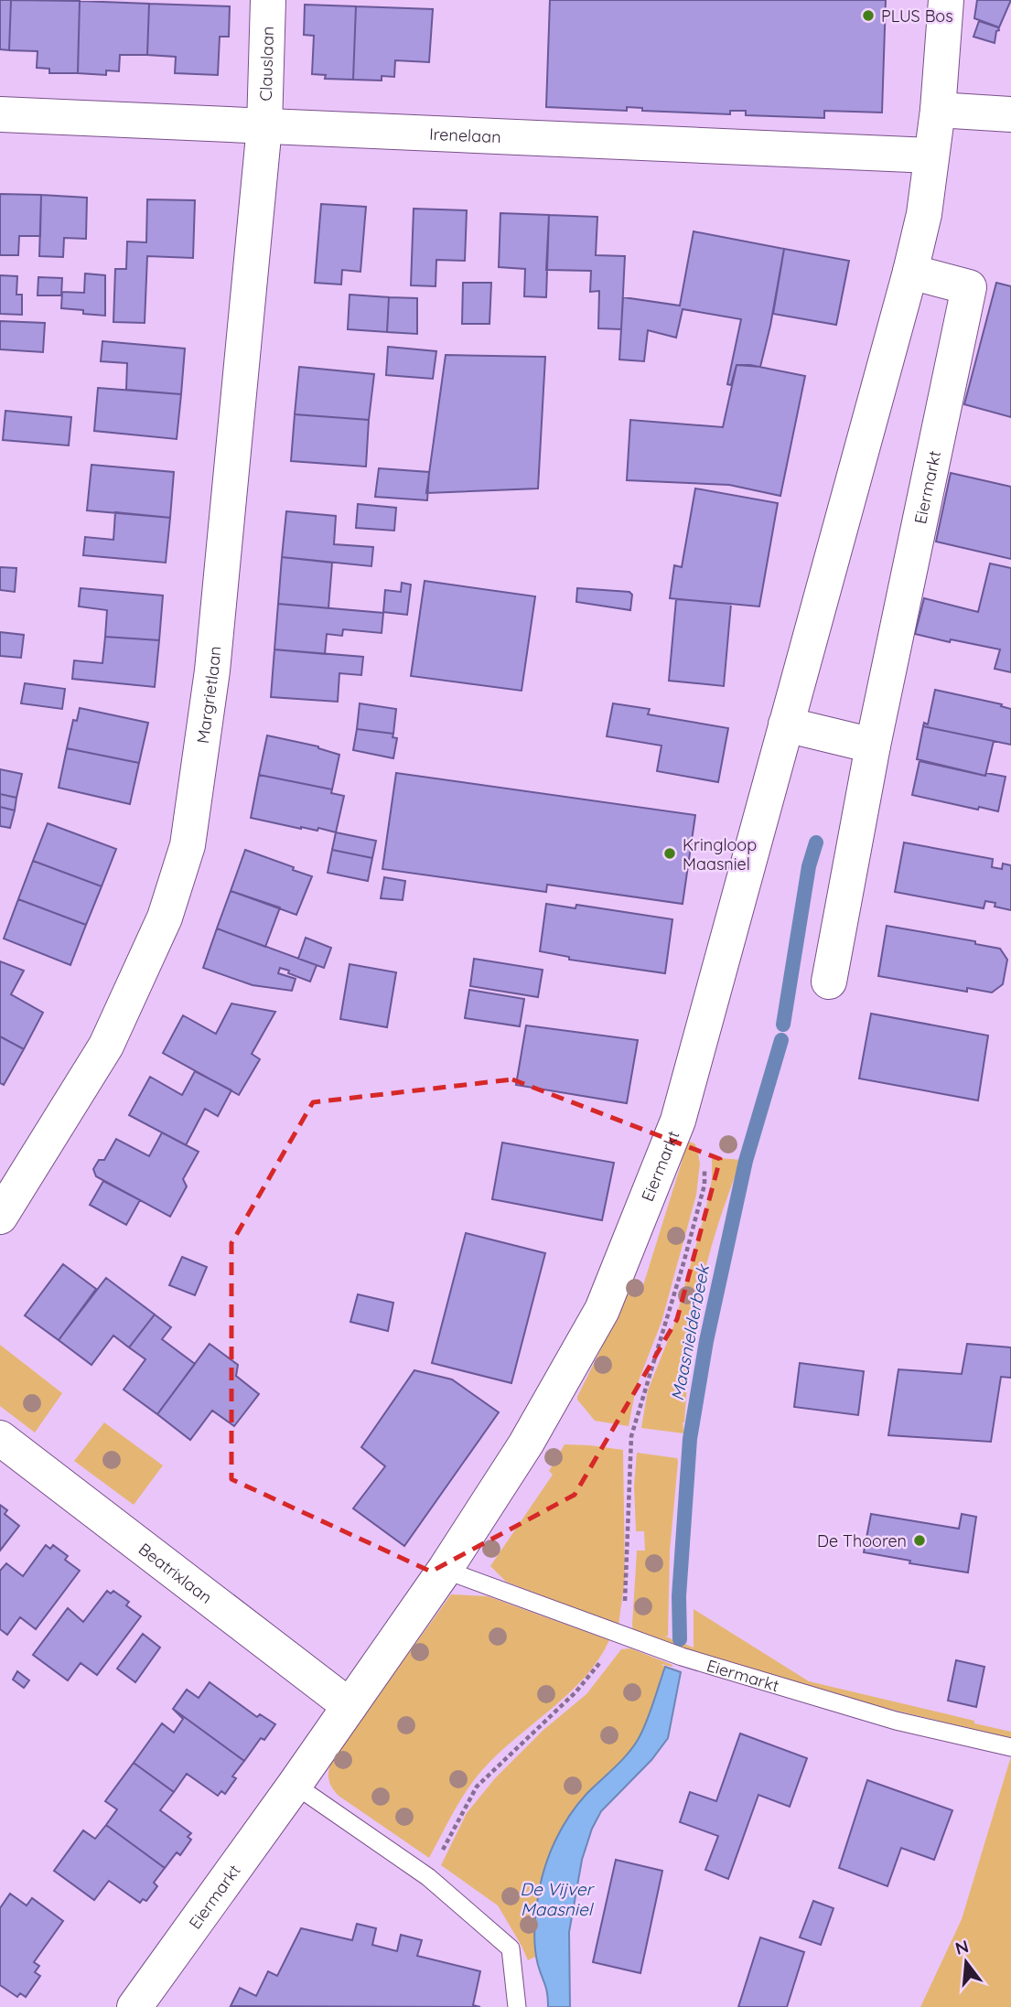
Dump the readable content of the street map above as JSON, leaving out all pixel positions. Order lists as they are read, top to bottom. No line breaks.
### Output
{"streets":{"street":["Clauslaan","Irenelaan","Eiermarkt","Margrietlaan","Beatrixlaan"]},"crossings":[["Clauslaan","Irenelaan"],["Clauslaan","Margrietlaan"],["Irenelaan","Eiermarkt"],["Irenelaan","Margrietlaan"],["Eiermarkt","Beatrixlaan"]],"water":["Maasnielderbeek","De Vijver Maasniel"],"places":["PLUS Bos","Kringloop Maasniel","De Thooren"],"north":"top"}
